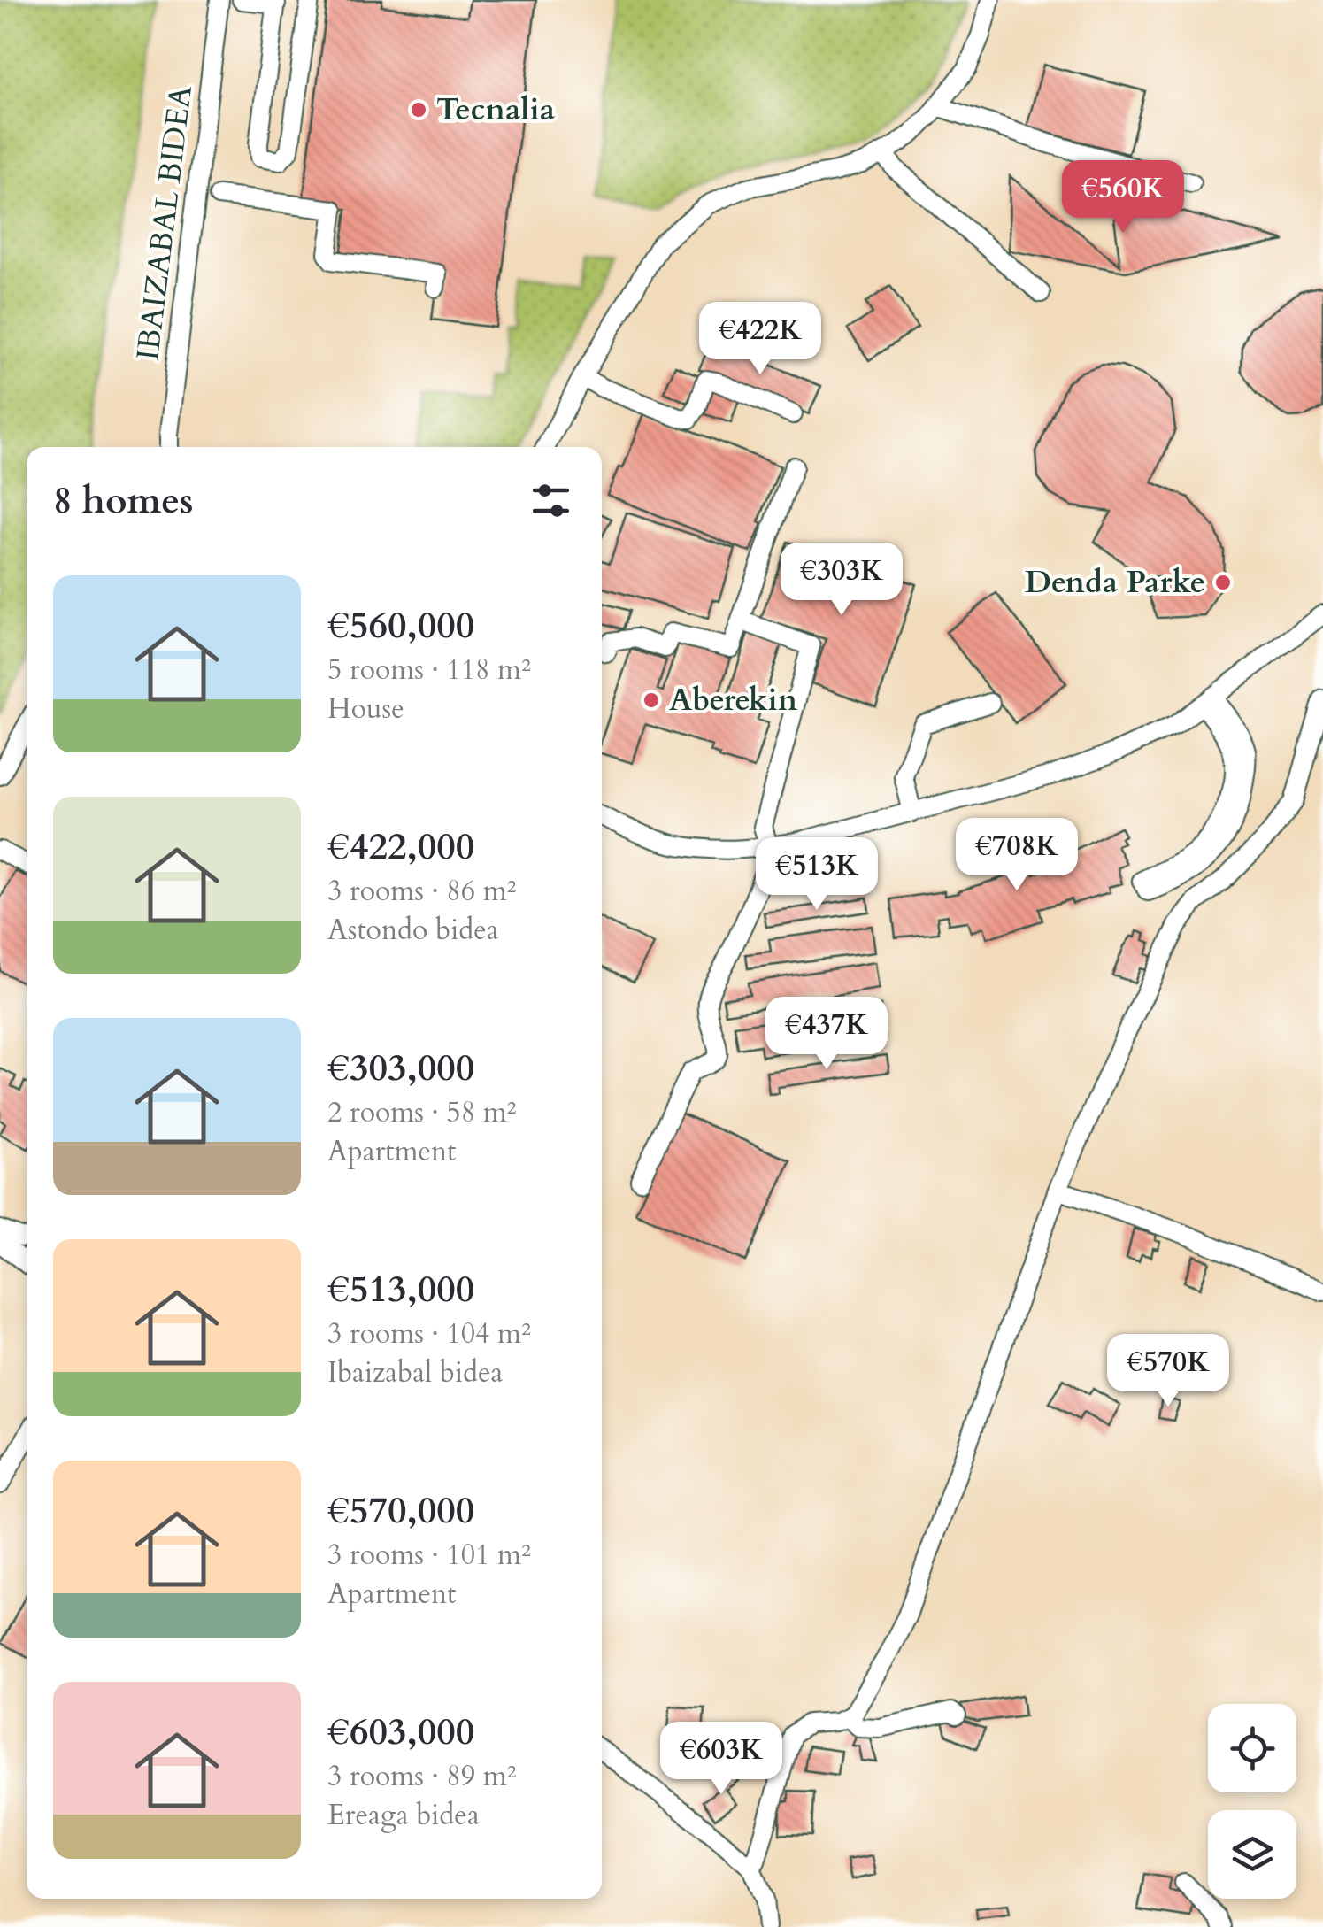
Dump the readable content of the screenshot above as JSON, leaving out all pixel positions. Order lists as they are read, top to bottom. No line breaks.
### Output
{"streets":{"street":["IBAIZABAL BIDEA"]},"places":["Tecnalia","Denda Parke","Aberekin"],"page":{"price":["€560K","€422K","€303K","€708K","€513K","€437K","€570K","€603K"],"heading":"8 homes","list":[{"name":"€560,000","note":"5 rooms · 118 m² · House"},{"name":"€422,000","note":"3 rooms · 86 m² · Astondo bidea"},{"name":"€303,000","note":"2 rooms · 58 m² · Apartment"},{"name":"€513,000","note":"3 rooms · 104 m² · Ibaizabal bidea"},{"name":"€570,000","note":"3 rooms · 101 m² · Apartment"},{"name":"€603,000","note":"3 rooms · 89 m² · Ereaga bidea"}]}}
